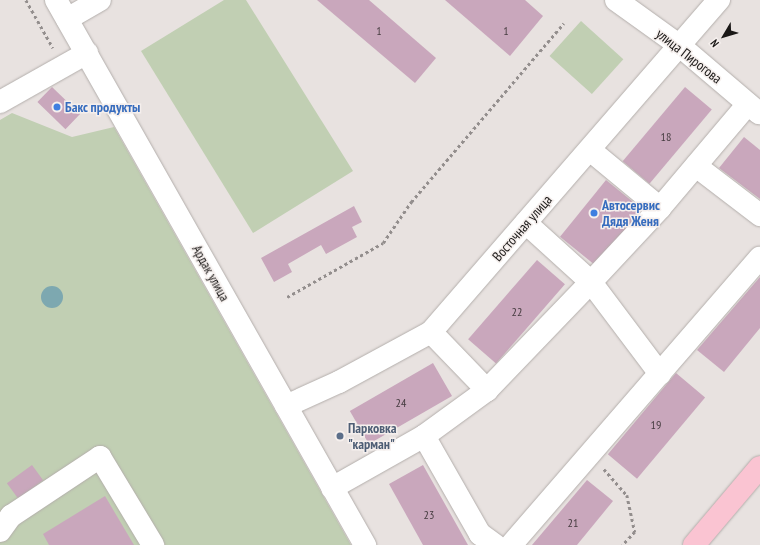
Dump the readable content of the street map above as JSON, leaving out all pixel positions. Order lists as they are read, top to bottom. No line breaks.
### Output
{"streets":{"street":["улица Пирогова","Восточная улица","Ардак улица"]},"crossings":[["улица Пирогова","Восточная улица"],["Восточная улица","Ардак улица"]],"places":["Бакс продукты","Автосервис Дядя Женя","Парковка \"карман\""],"house_numbers":["1","1","18","22","24","19","23","21"],"north":"bottom left"}
